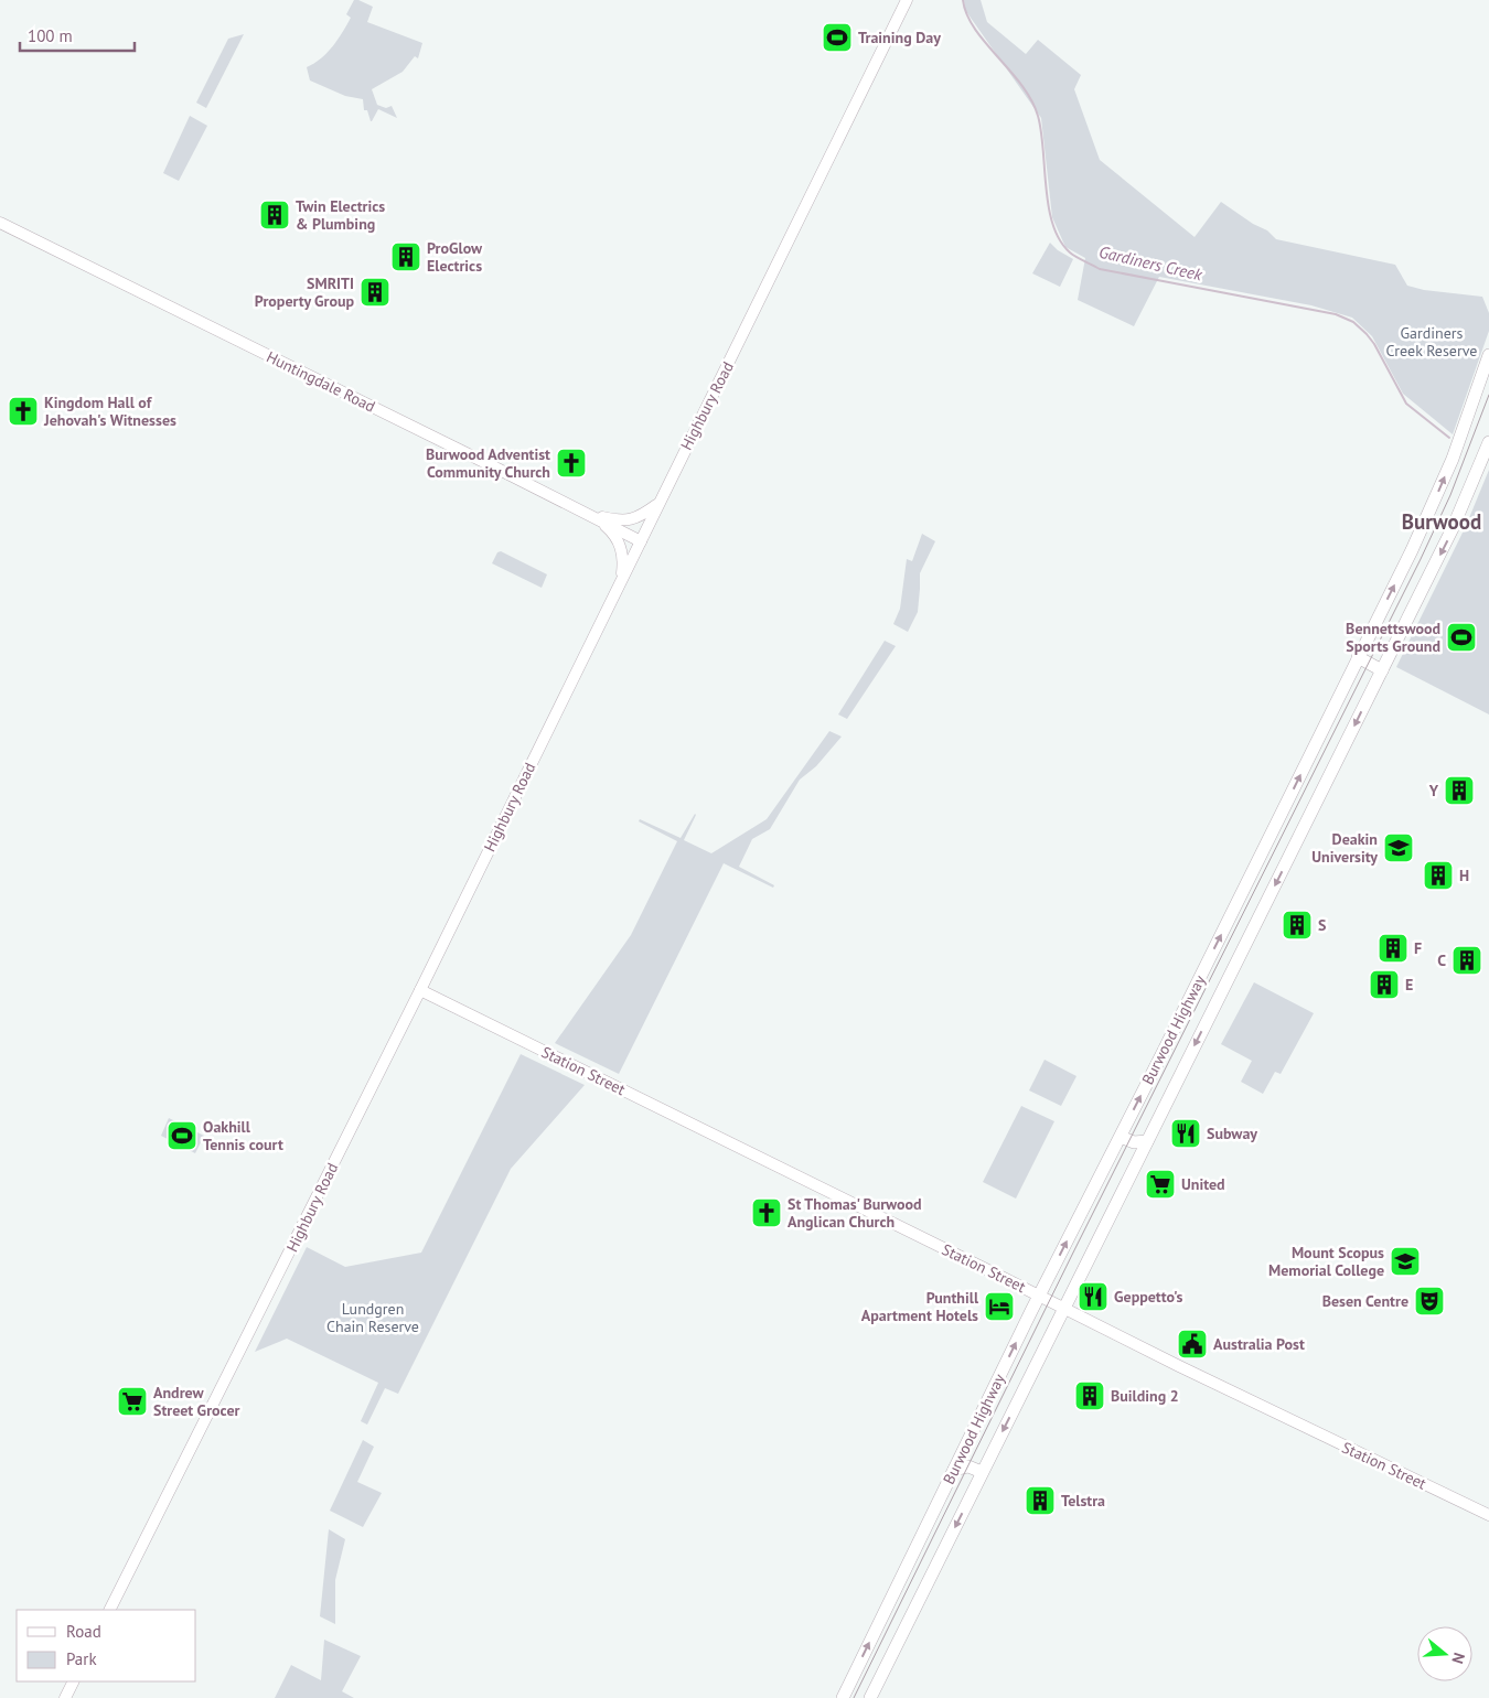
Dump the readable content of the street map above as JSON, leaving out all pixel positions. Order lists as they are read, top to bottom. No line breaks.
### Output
{"streets":{"highway":["Burwood Highway"],"main road":["Huntingdale Road","Highbury Road","Station Street"]},"crossings":[["Huntingdale Road","Highbury Road"],["Highbury Road","Station Street"],["Burwood Highway","Station Street"]],"districts":["Burwood"],"water":["Gardiners Creek"],"parks":["Gardiners Creek Reserve","Lundgren Chain Reserve"],"places":{"sports":["Training Day","Bennettswood Sports Ground","Oakhill Tennis court"],"building":["Twin Electrics & Plumbing","ProGlow Electrics","SMRITI Property Group","Y","H","S","F","C","E","Building 2","Telstra"],"church":["Kingdom Hall of Jehovah's Witnesses","Burwood Adventist Community Church","St Thomas' Burwood Anglican Church"],"school or university":["Deakin University","Mount Scopus Memorial College"],"restaurant":["Subway","Geppetto's"],"supermarket":["United","Andrew Street Grocer"],"theatre":["Besen Centre"],"hotel":["Punthill Apartment Hotels"],"public building":["Australia Post"]},"legend":["Road","Park"],"scale_bar":"100 m","north":"right"}
